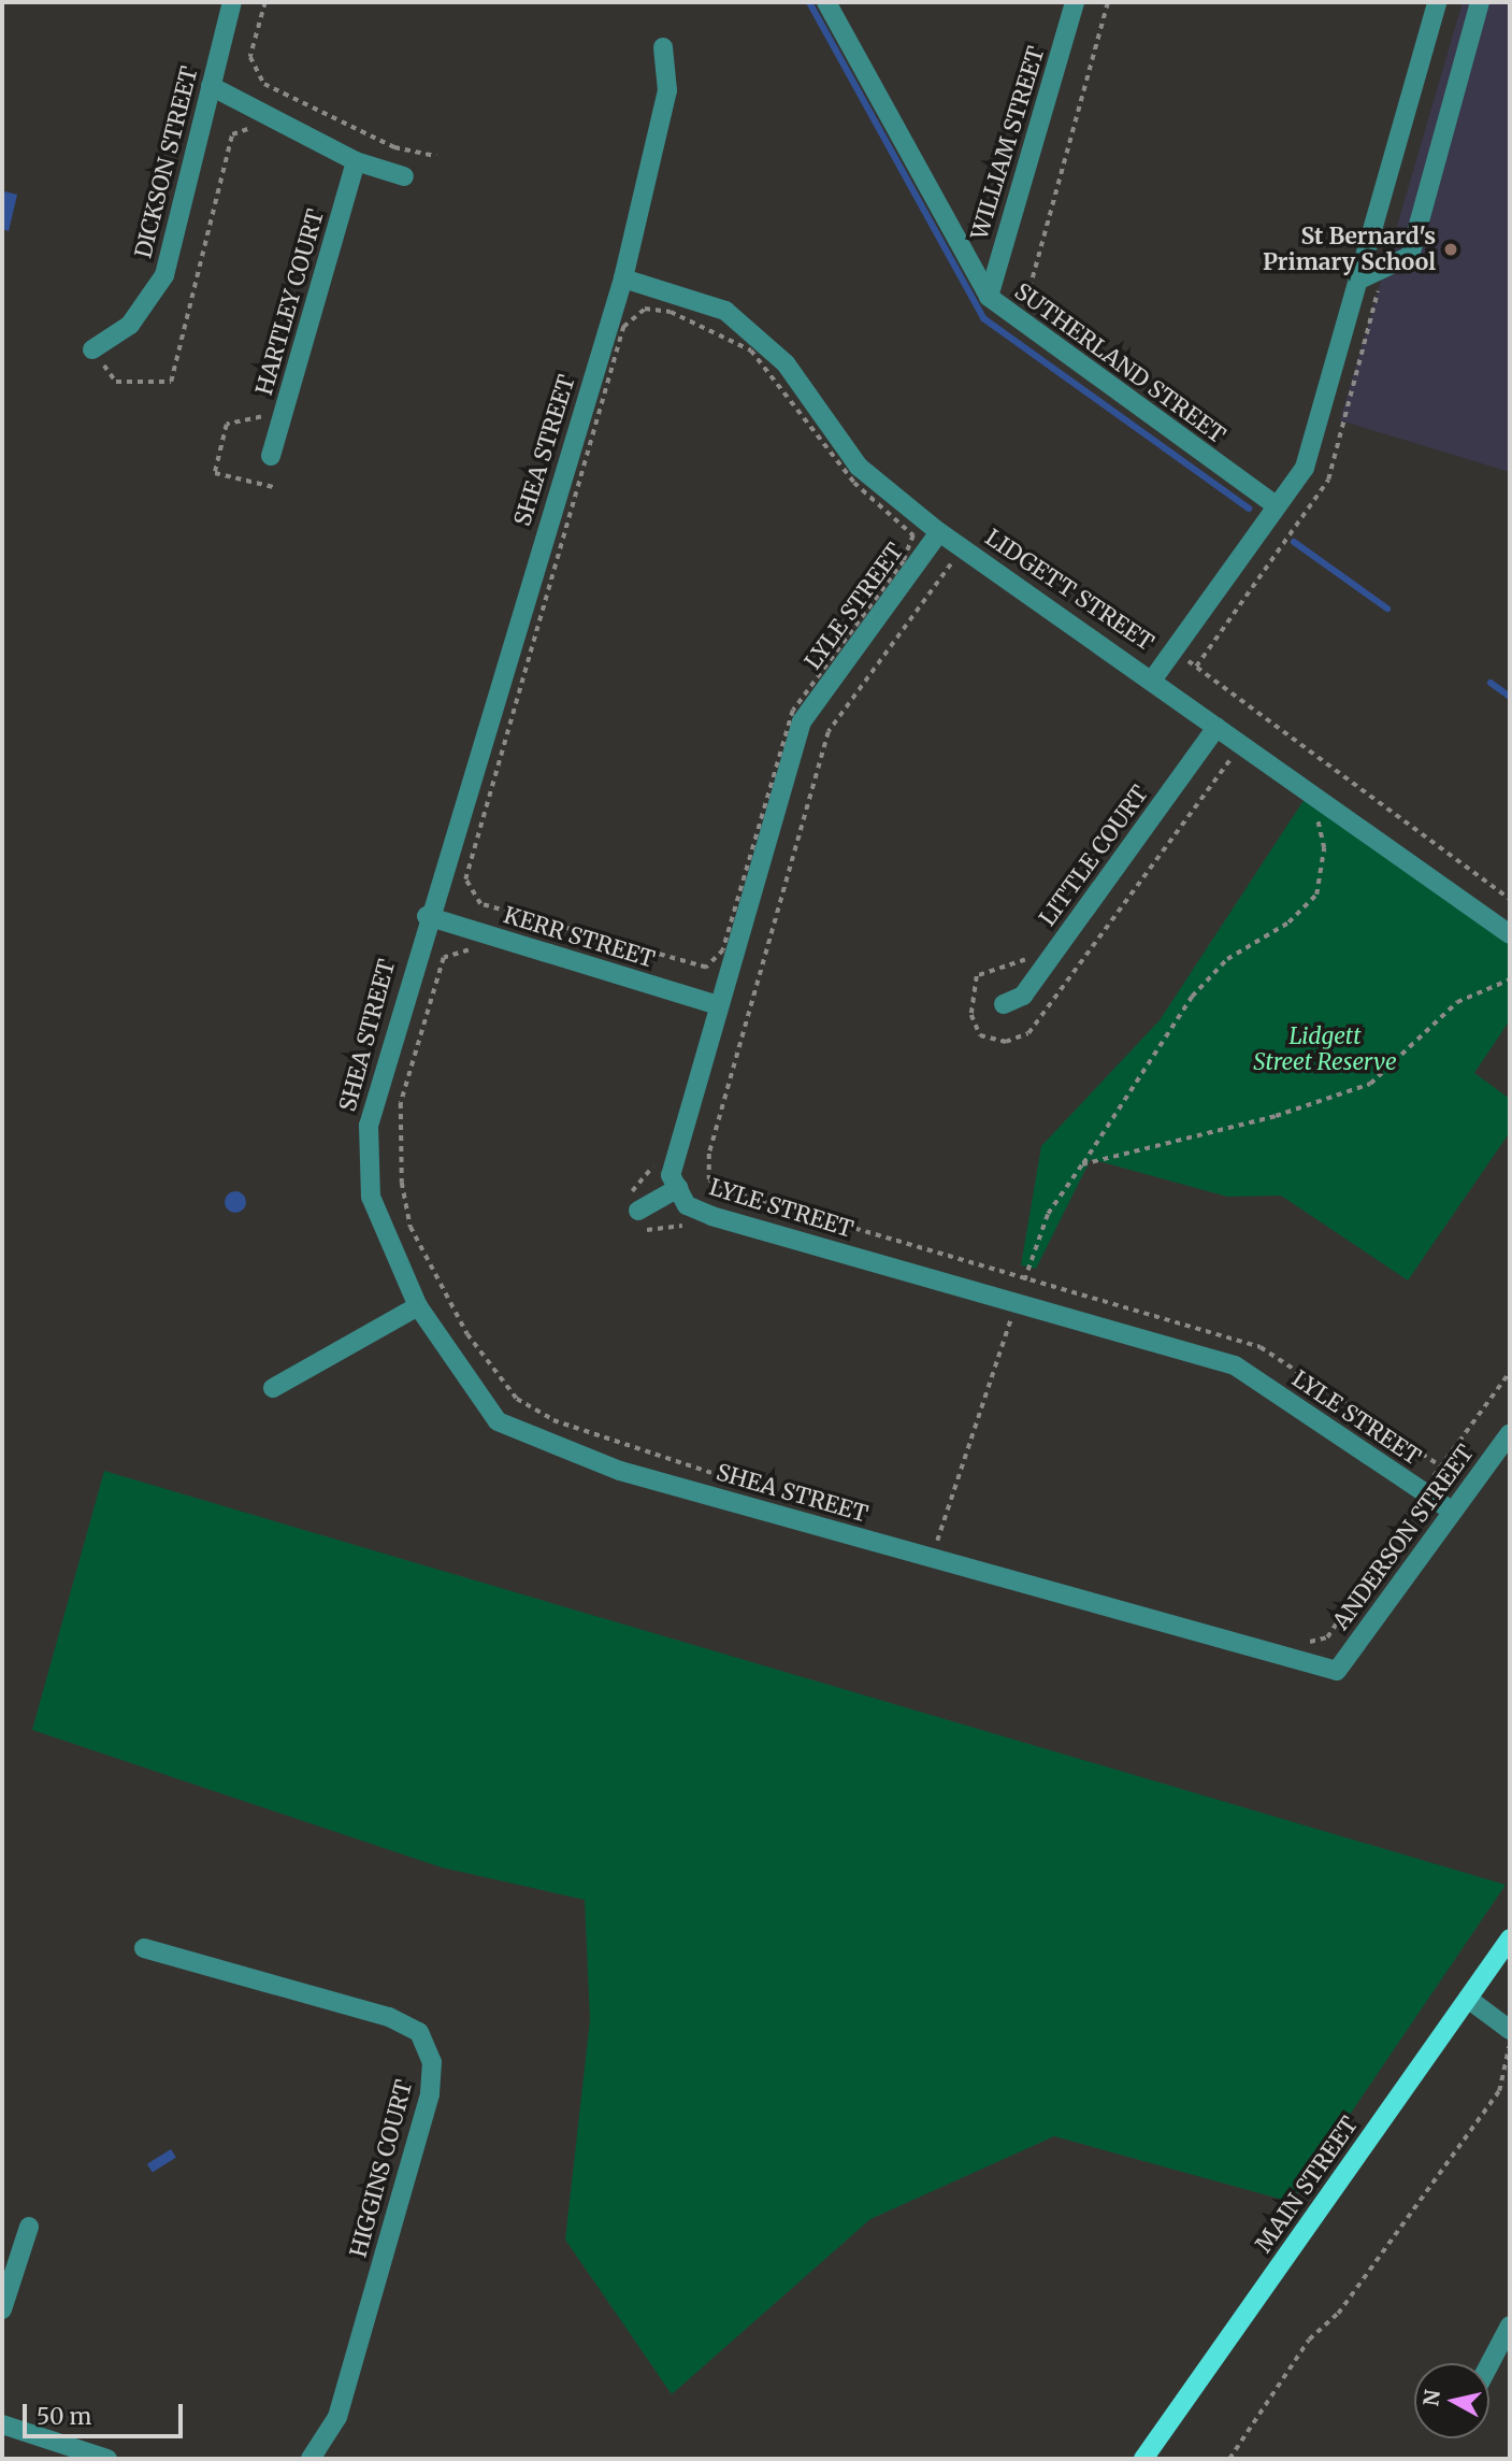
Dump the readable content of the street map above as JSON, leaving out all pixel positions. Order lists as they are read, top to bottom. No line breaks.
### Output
{"streets":{"main road":["MAIN STREET"],"street":["WILLIAM STREET","DICKSON STREET","HARTLEY COURT","SUTHERLAND STREET","SHEA STREET","LIDGETT STREET","LYLE STREET","LITTLE COURT","KERR STREET","ANDERSON STREET","HIGGINS COURT"]},"crossings":[["WILLIAM STREET","SUTHERLAND STREET"],["SHEA STREET","LIDGETT STREET"],["SHEA STREET","KERR STREET"],["SHEA STREET","ANDERSON STREET"],["LIDGETT STREET","LYLE STREET"],["LIDGETT STREET","LITTLE COURT"],["LYLE STREET","KERR STREET"],["LYLE STREET","ANDERSON STREET"]],"parks":["Lidgett Street Reserve"],"places":["St Bernard's Primary School"],"scale_bar":"50 m","north":"left"}
